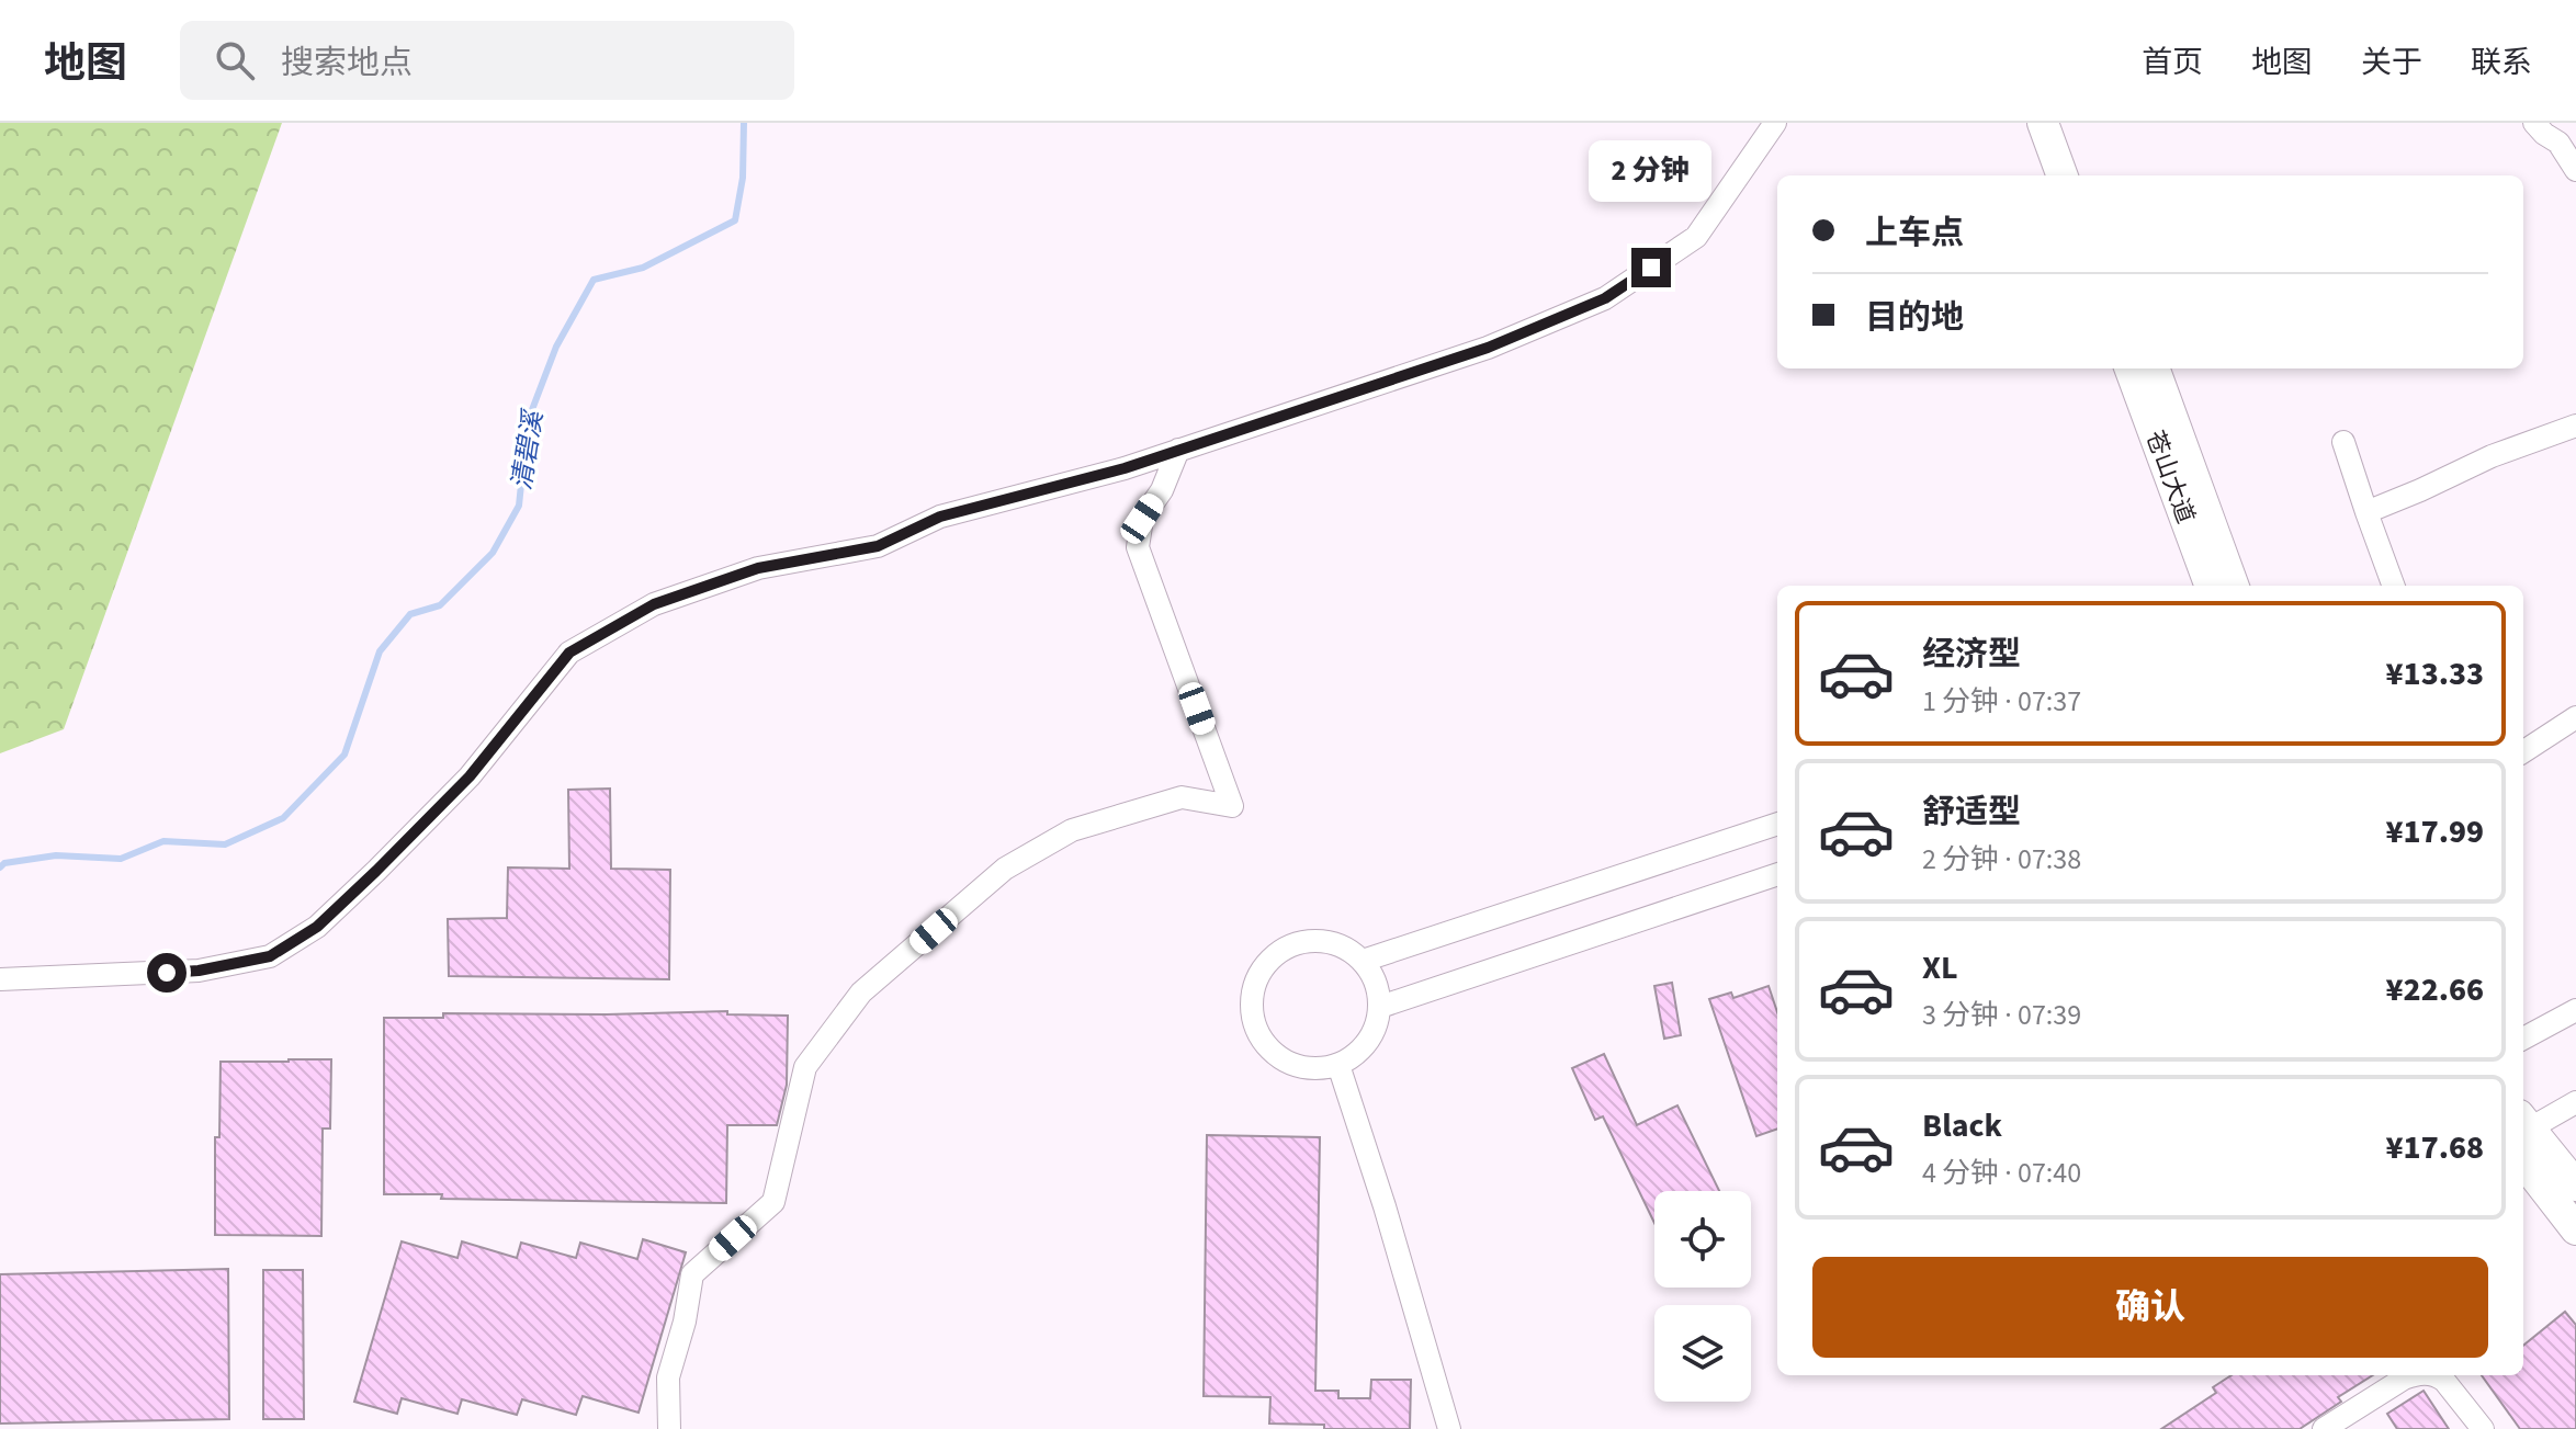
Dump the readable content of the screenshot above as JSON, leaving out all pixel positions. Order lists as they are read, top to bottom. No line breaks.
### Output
{"streets":{"main road":["苍山大道"]},"water":["清碧溪"],"page":{"header":"地图","search":"搜索地点","nav":["首页","地图","关于","联系"],"bubble":"2 分钟","banner":["上车点","目的地"],"list":[{"name":"经济型","note":"1 分钟 · 07:37","value":"¥13.33"},{"name":"舒适型","note":"2 分钟 · 07:38","value":"¥17.99"},{"name":"XL","note":"3 分钟 · 07:39","value":"¥22.66"},{"name":"Black","note":"4 分钟 · 07:40","value":"¥17.68"}],"buttons":"确认"}}
